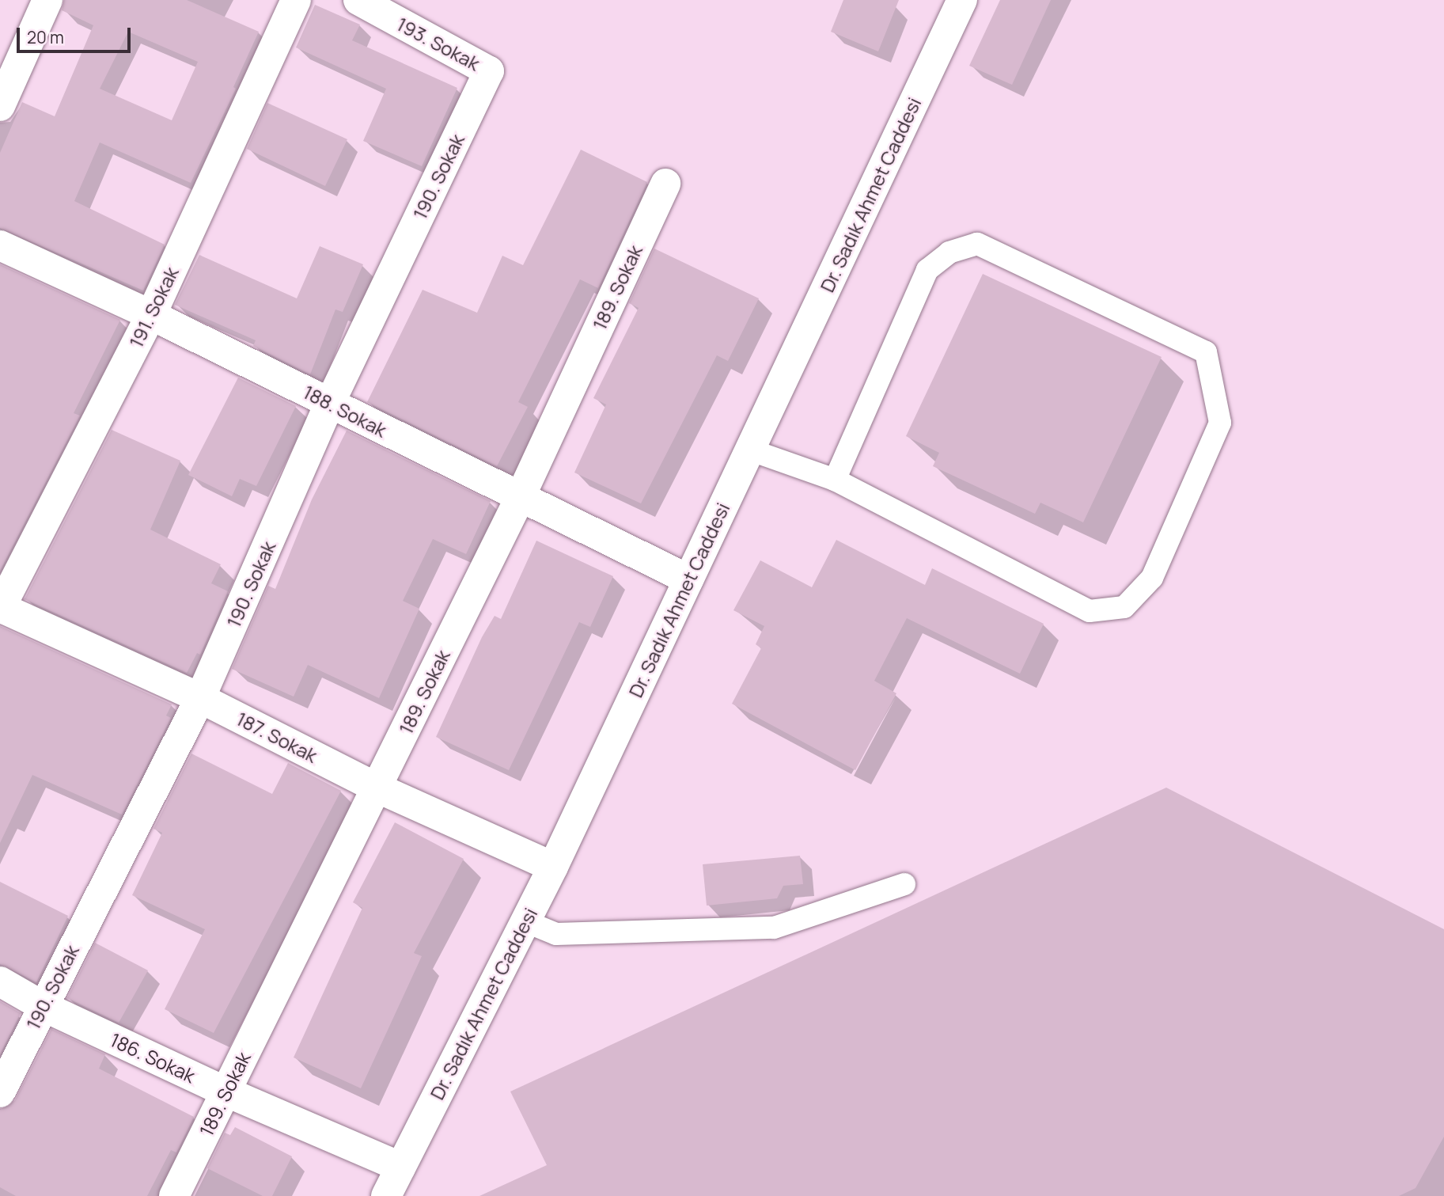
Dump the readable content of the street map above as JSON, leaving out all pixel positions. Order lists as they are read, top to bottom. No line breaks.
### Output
{"streets":{"street":["193. Sokak","190. Sokak","Dr. Sadık Ahmet Caddesi","189. Sokak","191. Sokak","188. Sokak","187. Sokak","186. Sokak"]},"crossings":[["193. Sokak","190. Sokak"],["190. Sokak","188. Sokak"],["190. Sokak","187. Sokak"],["190. Sokak","186. Sokak"],["Dr. Sadık Ahmet Caddesi","188. Sokak"],["Dr. Sadık Ahmet Caddesi","187. Sokak"],["Dr. Sadık Ahmet Caddesi","186. Sokak"],["189. Sokak","188. Sokak"],["189. Sokak","187. Sokak"],["189. Sokak","186. Sokak"],["191. Sokak","188. Sokak"],["191. Sokak","187. Sokak"]],"scale_bar":"20 m"}
